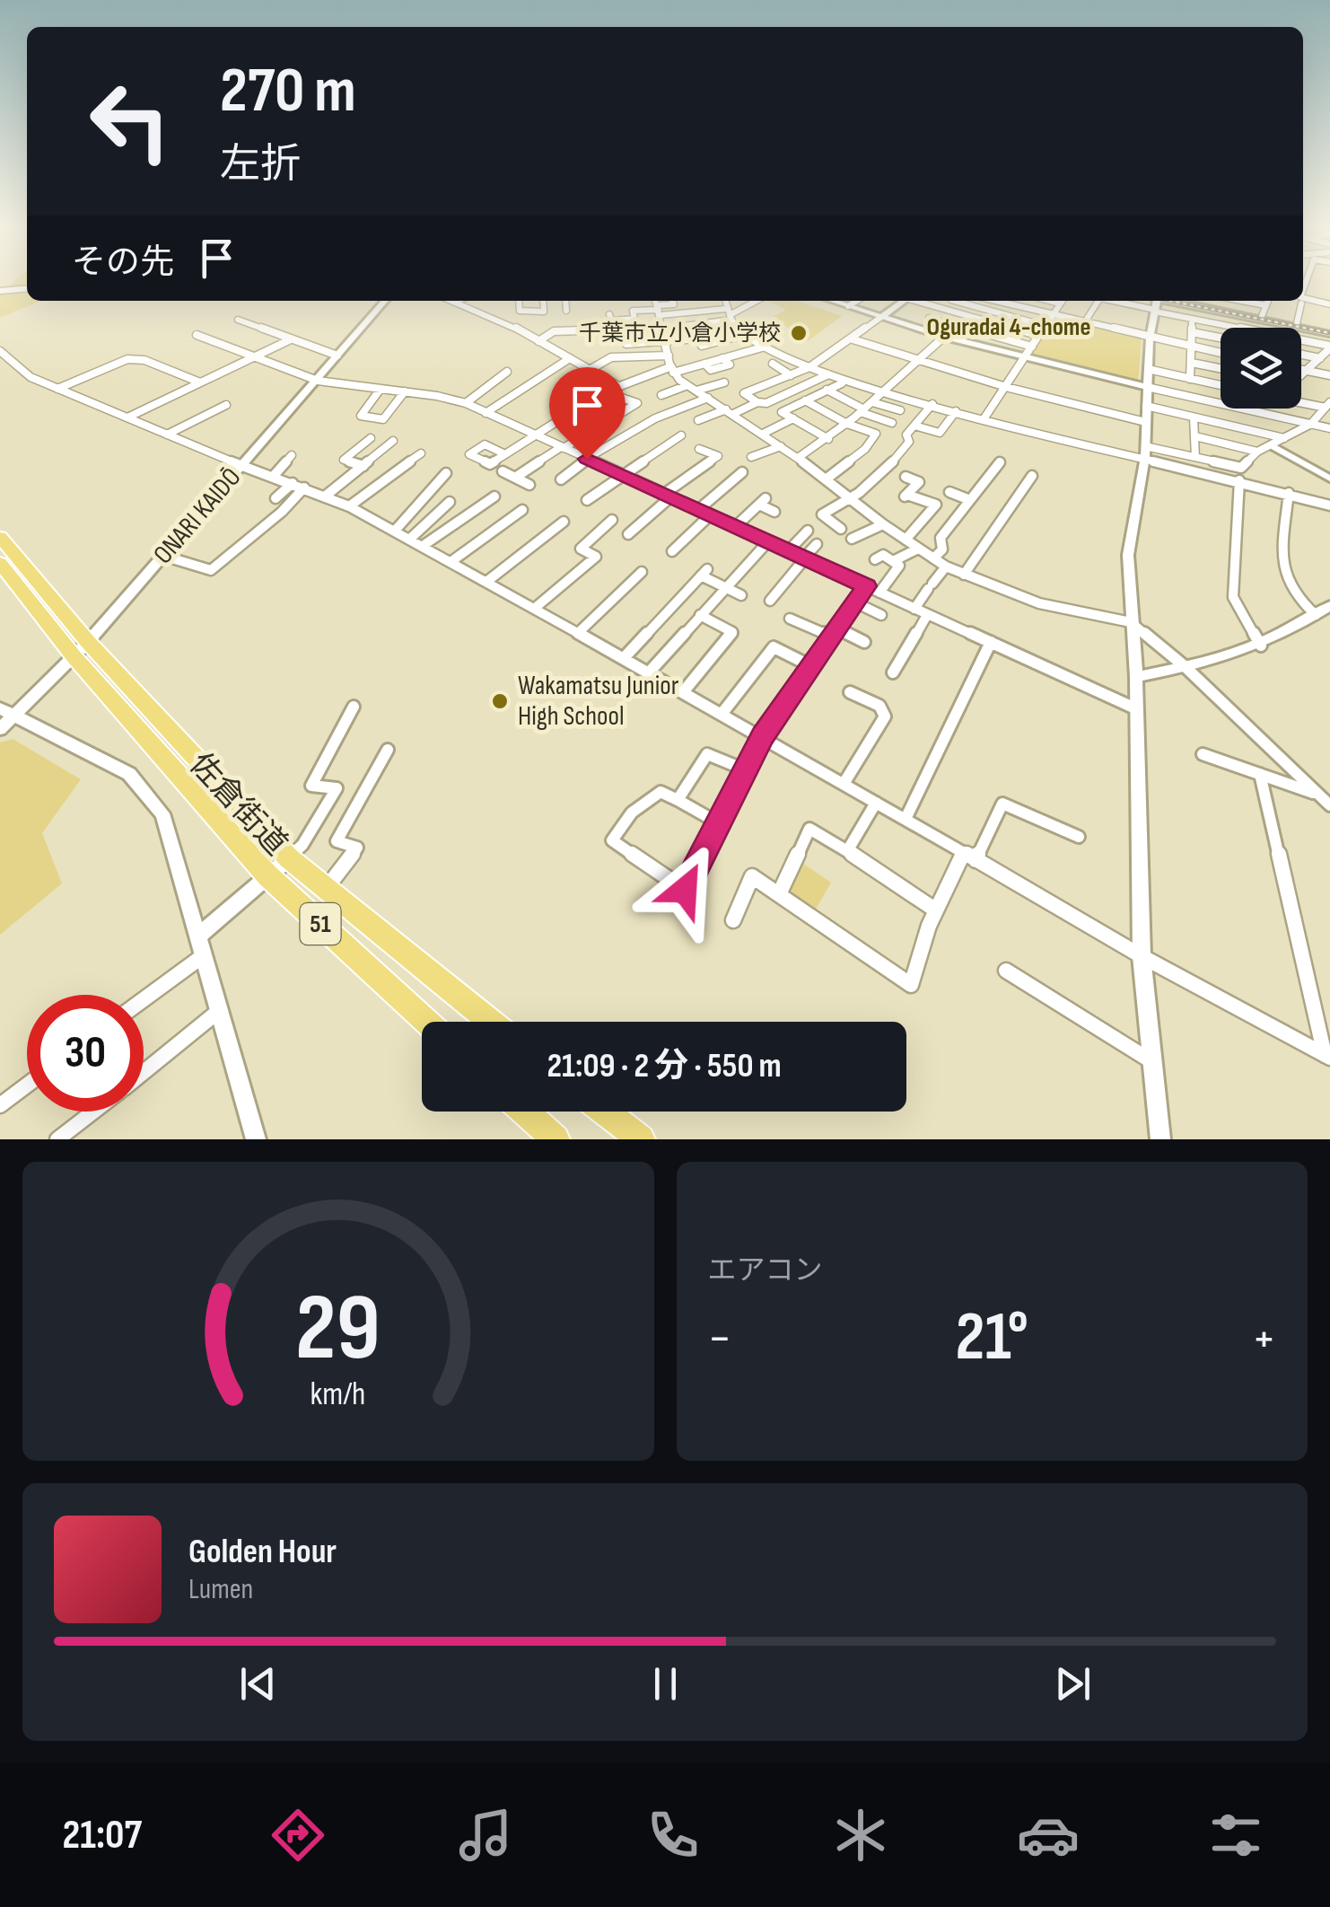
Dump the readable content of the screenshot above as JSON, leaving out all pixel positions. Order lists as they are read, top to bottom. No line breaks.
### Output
{"streets":{"highway":["佐倉街道","51"],"street":["ONARI KAIDŌ"]},"crossings":[["ONARI KAIDŌ","佐倉街道"]],"districts":["Oguradai 4-chome"],"places":["千葉市立小倉小学校","Wakamatsu Junior High School"],"page":{"turn":["270 m","左折"],"then":"その先","limit":"30","trip":"21:09 · 2 分 · 550 m","tile":"エアコン","heat":["−","21°","+"],"song":["Golden Hour","Lumen"],"tabs":"21:07","gauge":["29","km/h"]}}
